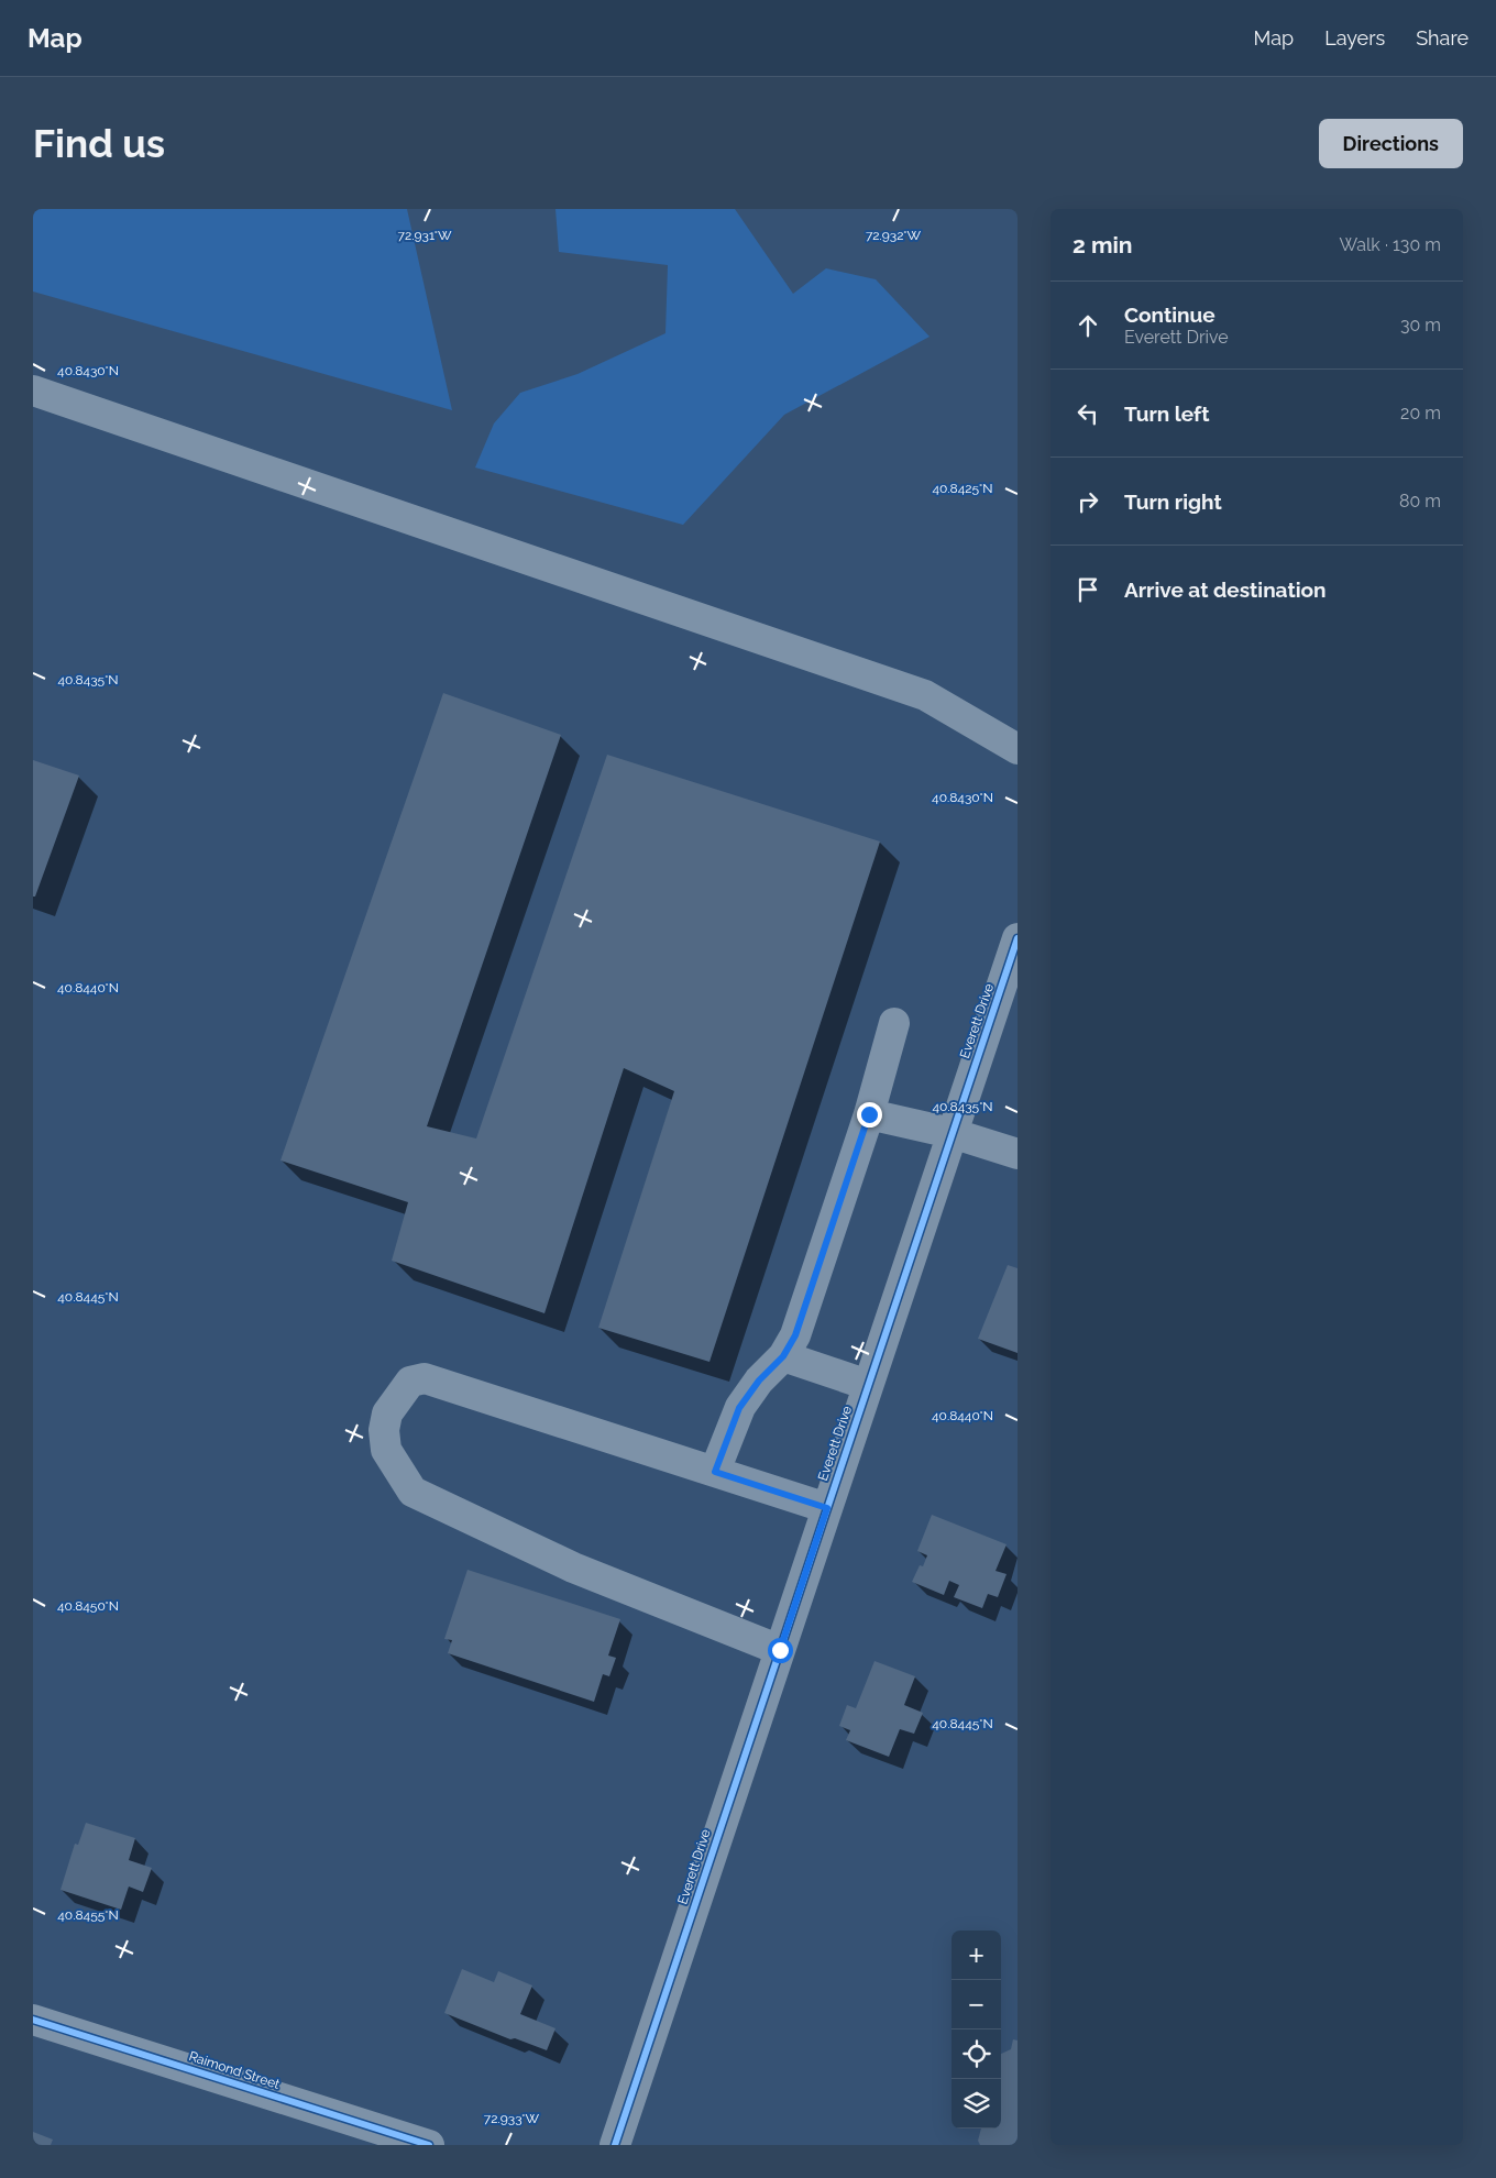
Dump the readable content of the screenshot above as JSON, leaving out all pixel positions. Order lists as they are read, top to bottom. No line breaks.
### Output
{"streets":{"street":["Everett Drive","Raimond Street"]},"page":{"header":"Map","nav":["Map","Layers","Share"],"buttons":"Directions","title":"Find us","heading":["2 min","Walk · 130 m"],"list":[["Continue","Everett Drive","30 m"],["Turn left","20 m"],["Turn right","80 m"],"Arrive at destination"],"map_buttons":["+","−"]},"coordinates":["72.931°W","72.932°W","40.8430°N","40.8425°N","40.8435°N","40.8440°N","40.8445°N","40.8450°N","40.8455°N","72.933°W"]}
